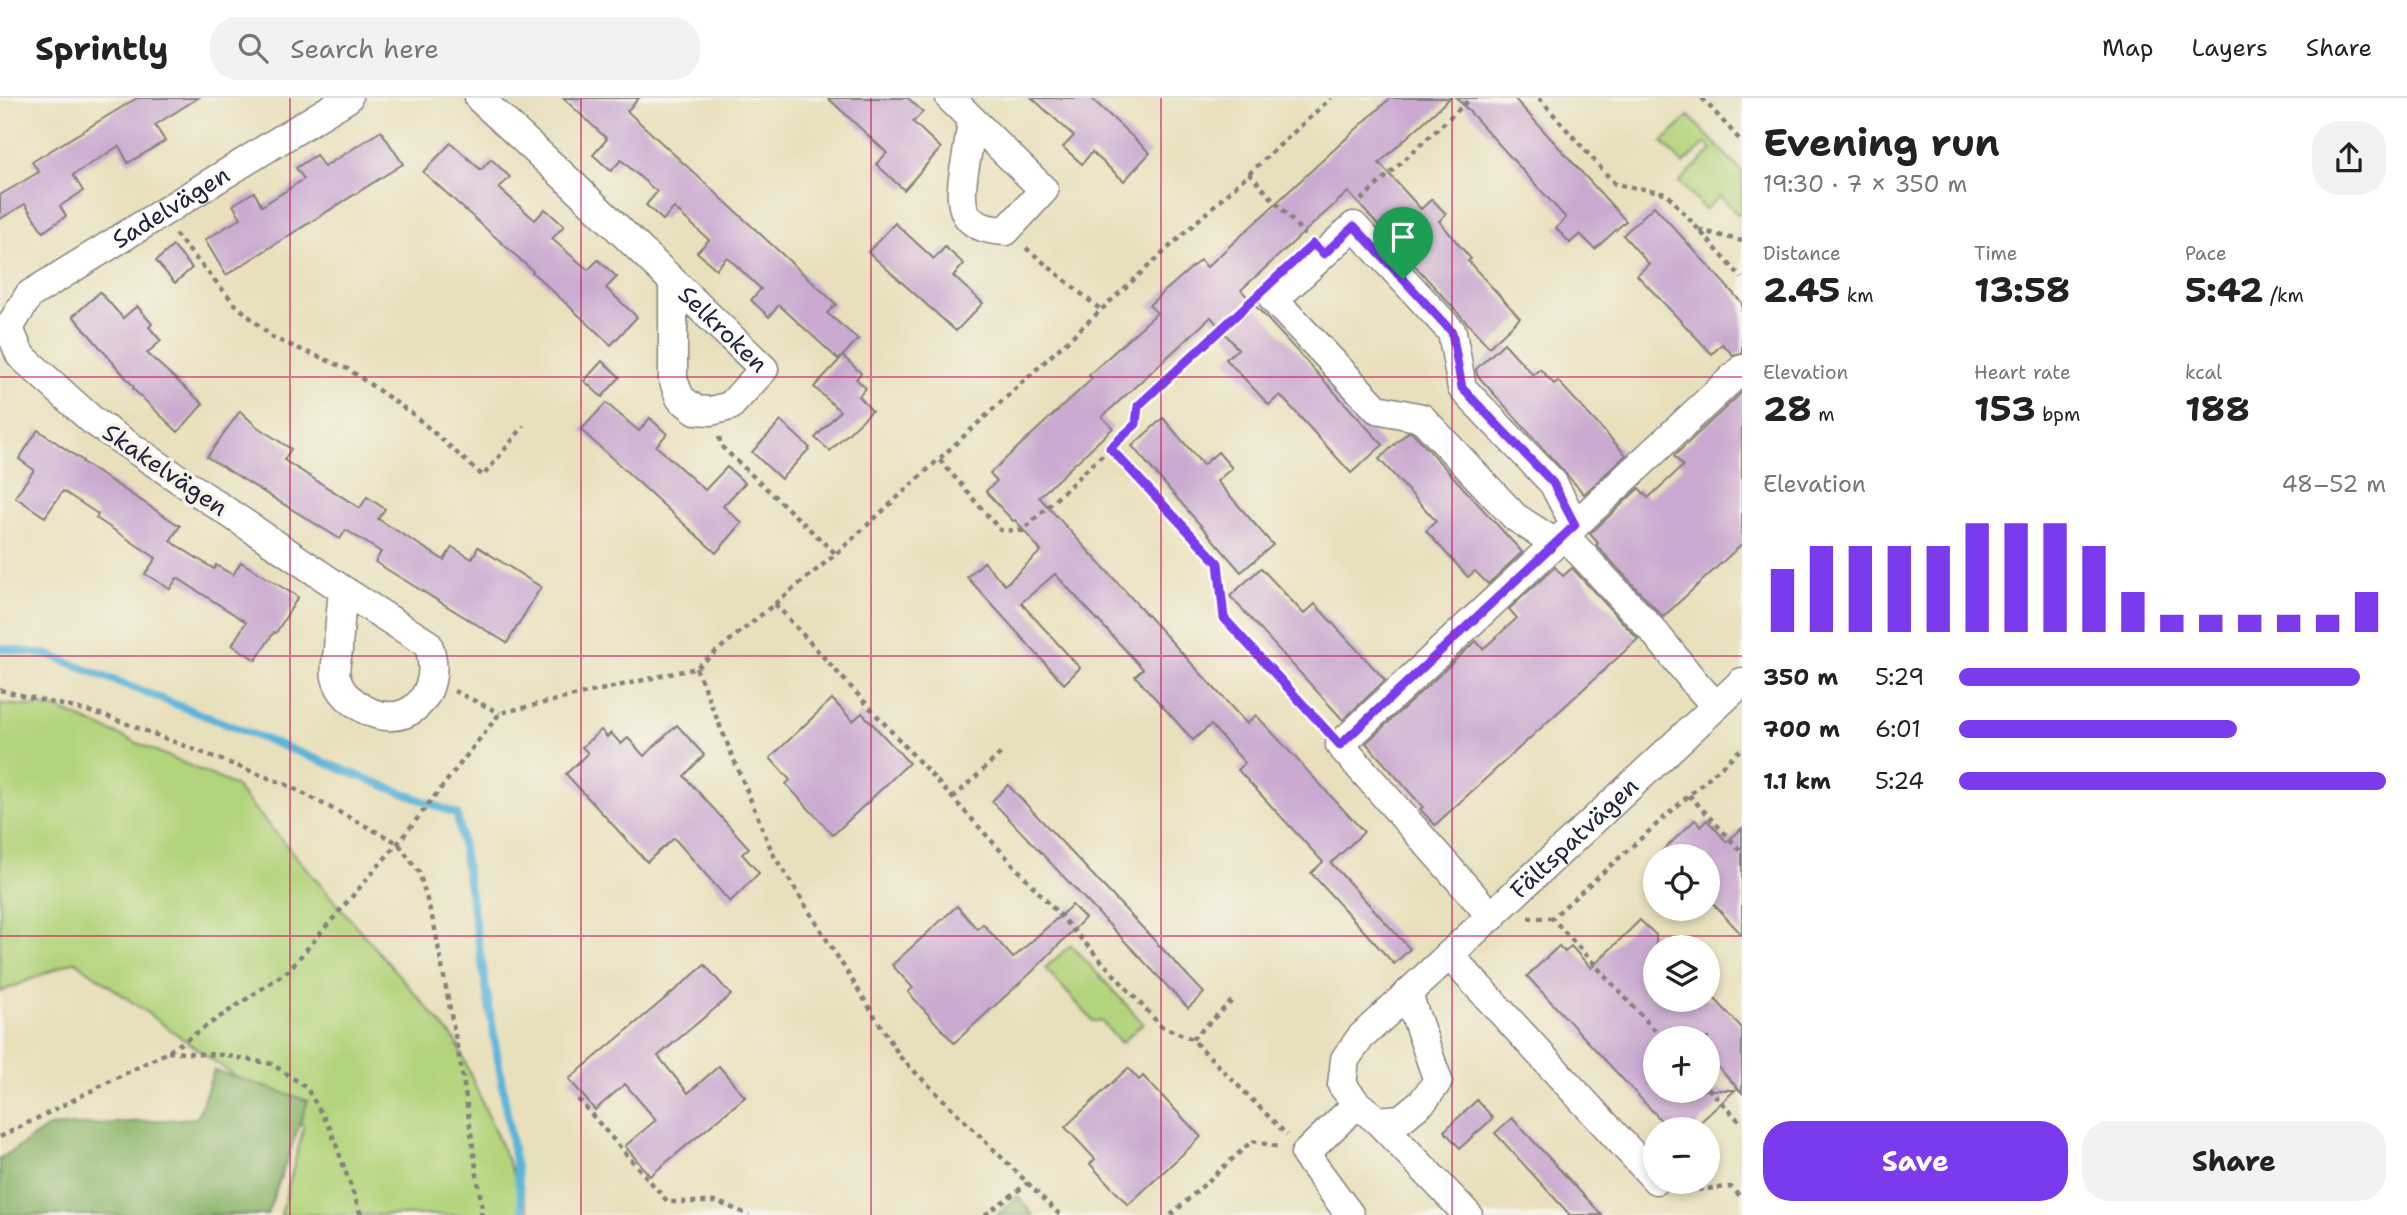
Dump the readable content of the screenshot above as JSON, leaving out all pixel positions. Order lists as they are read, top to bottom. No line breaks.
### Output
{"streets":{"street":["Sadelvägen","Selkroken","Skakelvägen","Fältspatvägen"]},"crossings":[["Sadelvägen","Skakelvägen"]],"page":{"header":"Sprintly","search":"Search here","nav":["Map","Layers","Share"],"heading":["Evening run","19:30 · 7 × 350 m"],"stats":[["Distance","2.45 km"],["Time","13:58"],["Pace","5:42 /km"],["Elevation","28 m"],["Heart rate","153 bpm"],["kcal","188"]],"chart":["Elevation","48–52 m"],"list":[{"name":"350 m","note":"5:29"},{"name":"700 m","note":"6:01"},{"name":"1.1 km","note":"5:24"}],"map_buttons":["+","−"],"buttons":["Save","Share"]}}
